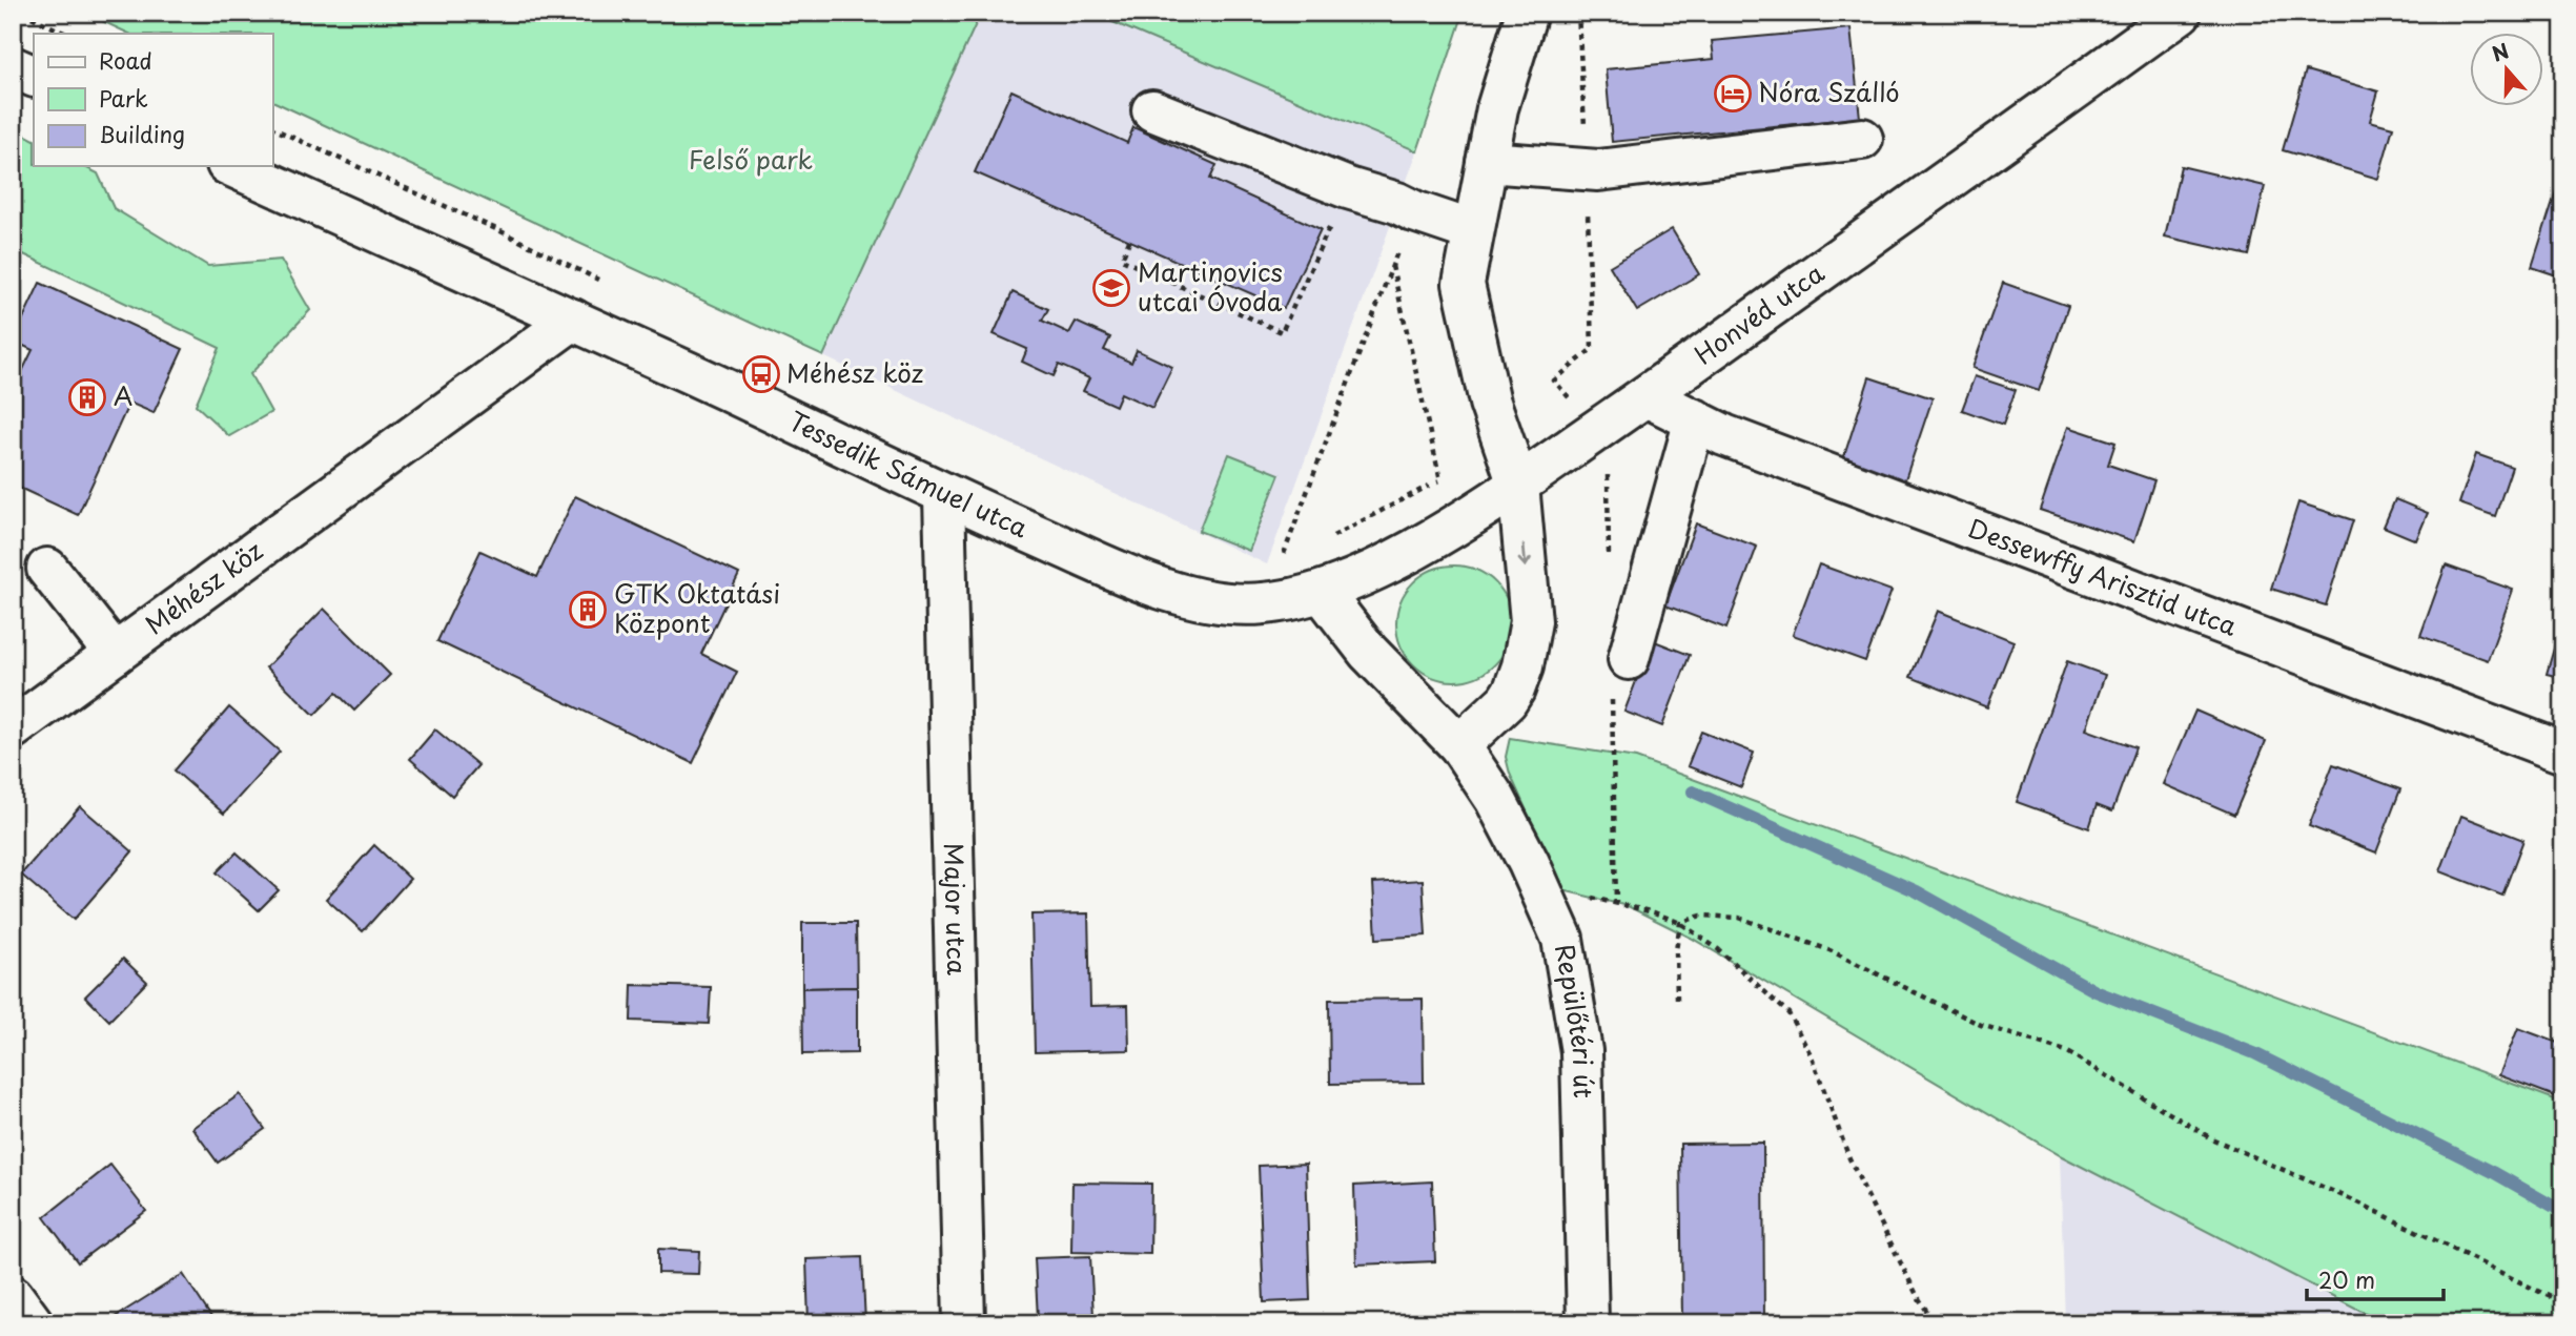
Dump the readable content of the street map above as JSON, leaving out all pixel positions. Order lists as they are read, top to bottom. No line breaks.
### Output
{"streets":{"street":["Honvéd utca","Tessedik Sámuel utca","Dessewffy Arisztid utca","Méhész köz","Major utca","Repülőtéri út"]},"crossings":[["Honvéd utca","Tessedik Sámuel utca"],["Honvéd utca","Dessewffy Arisztid utca"],["Honvéd utca","Repülőtéri út"],["Tessedik Sámuel utca","Méhész köz"],["Tessedik Sámuel utca","Major utca"],["Tessedik Sámuel utca","Repülőtéri út"]],"parks":["Felső park"],"places":{"hotel":["Nóra Szálló"],"school or university":["Martinovics utcai Óvoda"],"bus stop":["Méhész köz"],"building":["A","GTK Oktatási Központ"]},"legend":["Road","Park","Building"],"scale_bar":"20 m","north":"top"}
